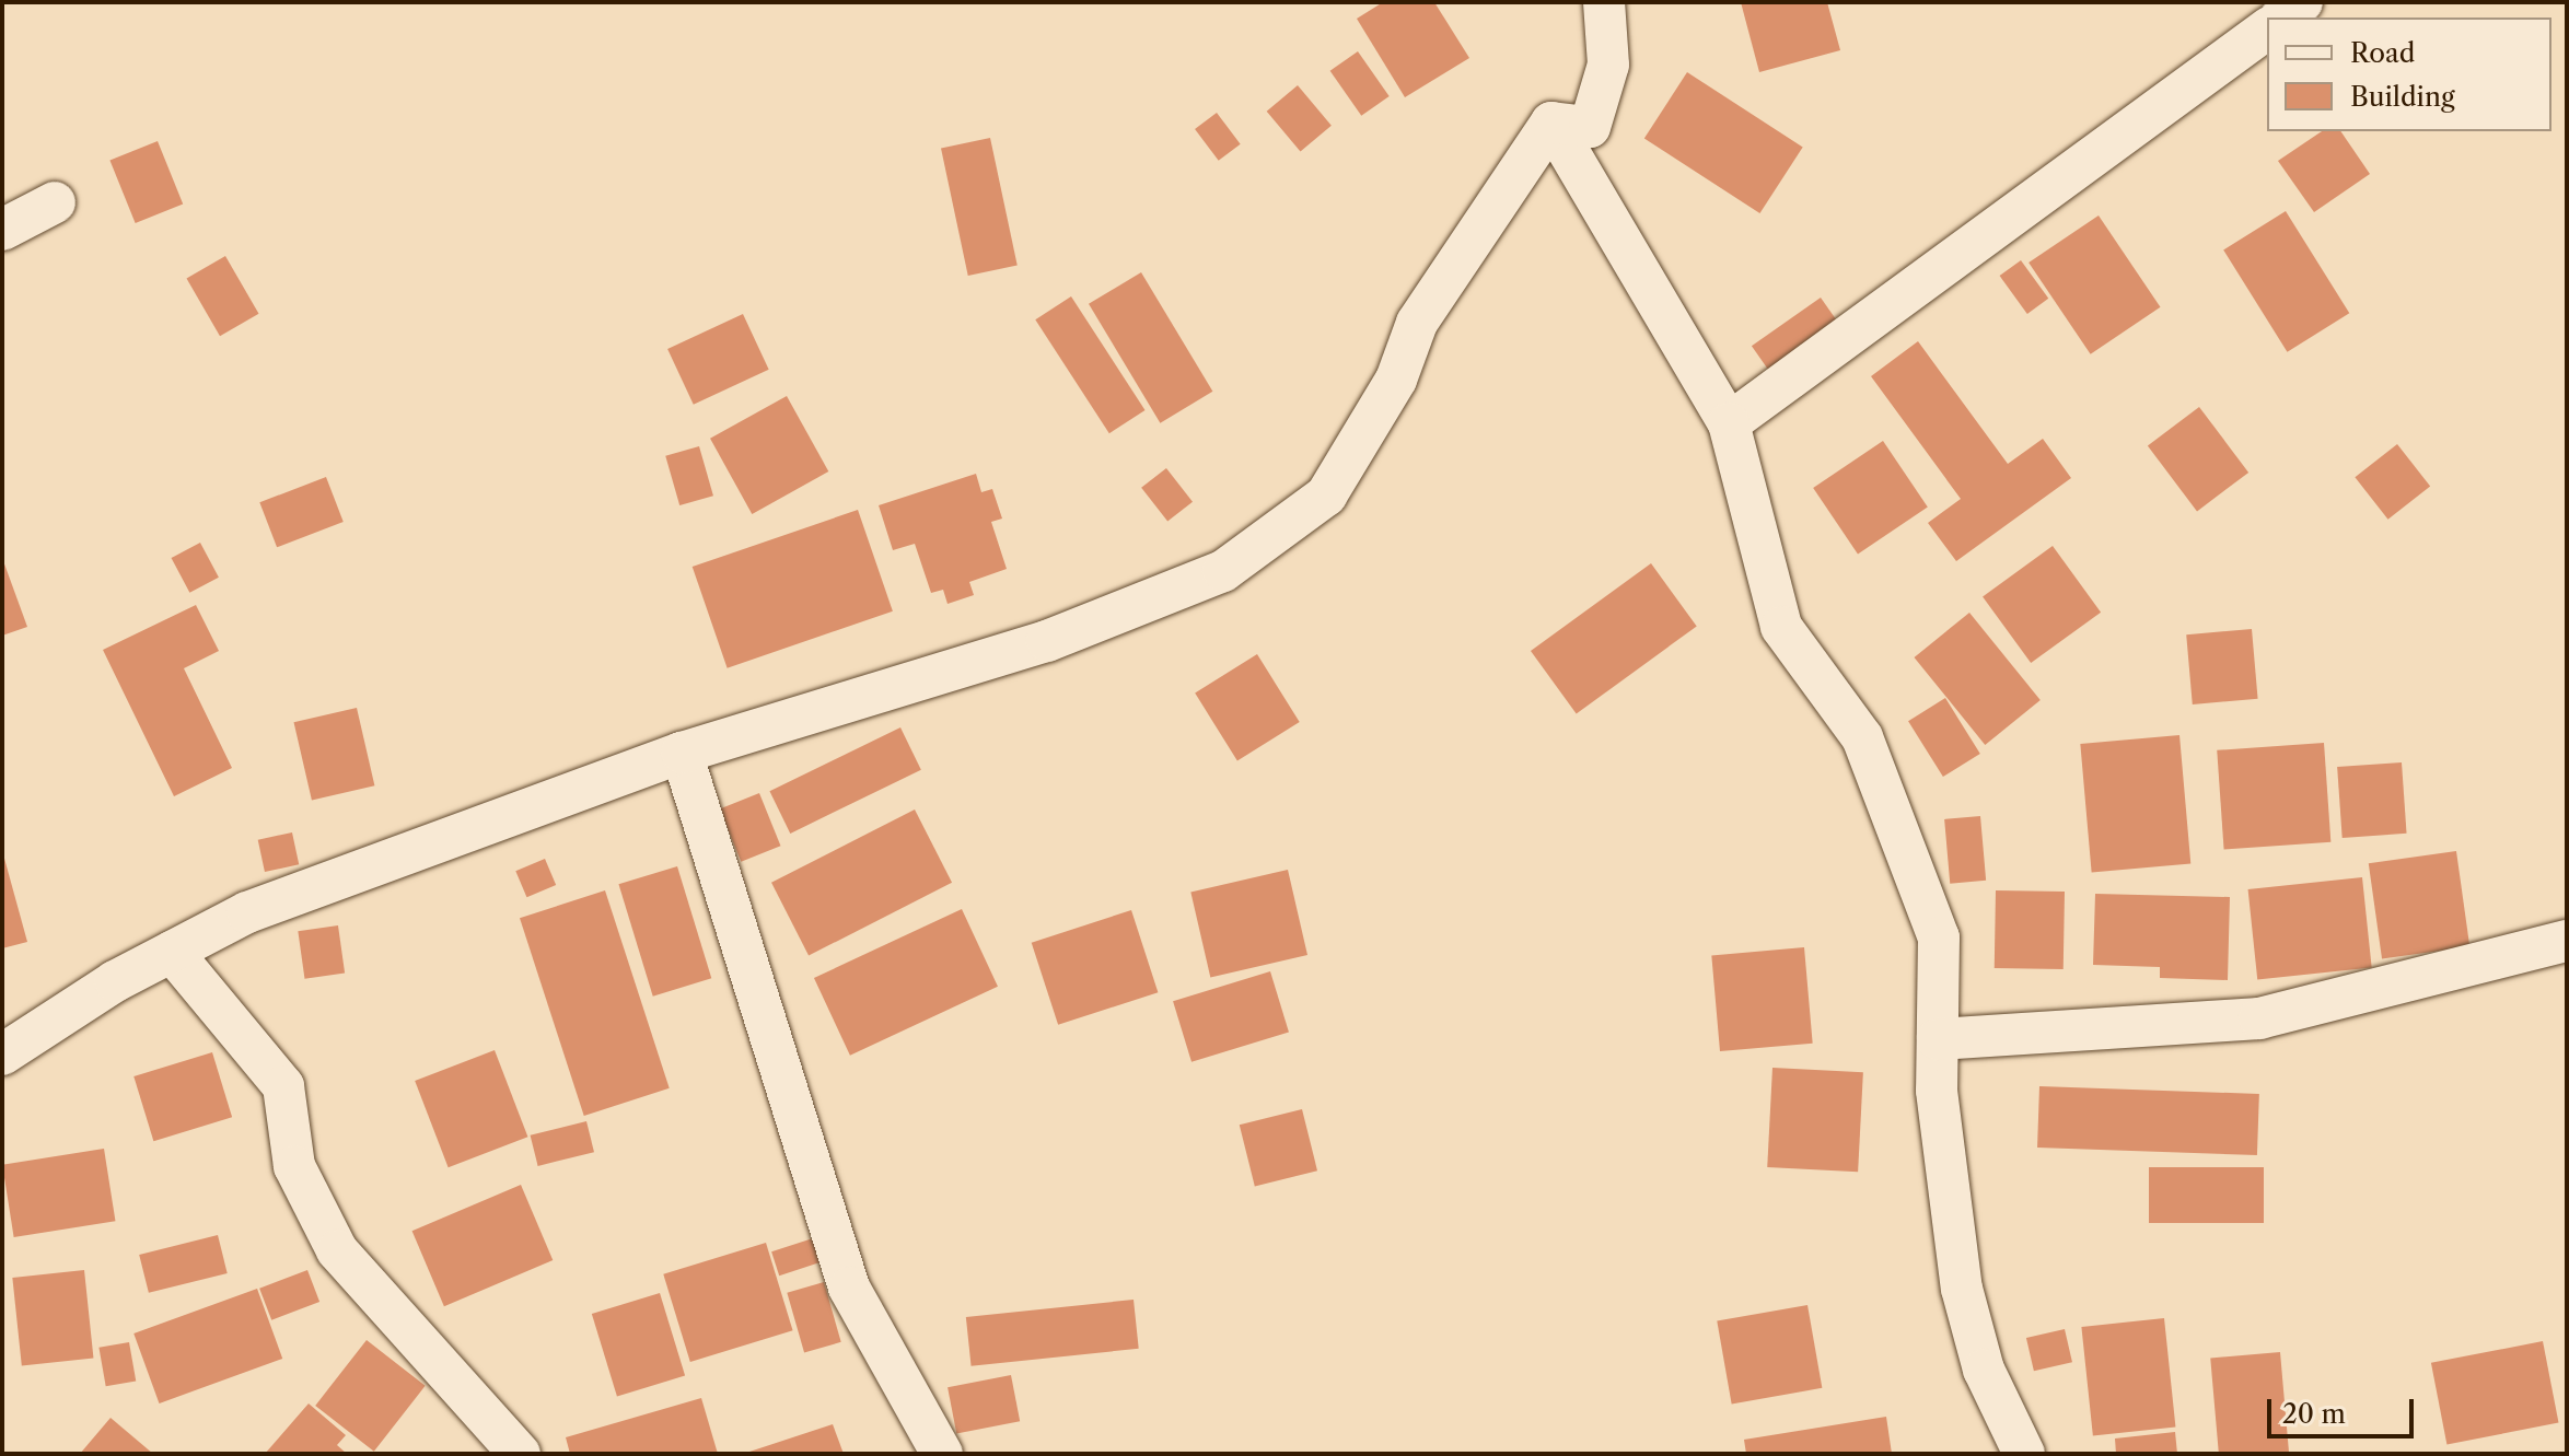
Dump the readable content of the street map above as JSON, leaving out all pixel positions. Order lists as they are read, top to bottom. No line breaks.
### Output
{"legend":["Road","Building"],"scale_bar":"20 m"}
